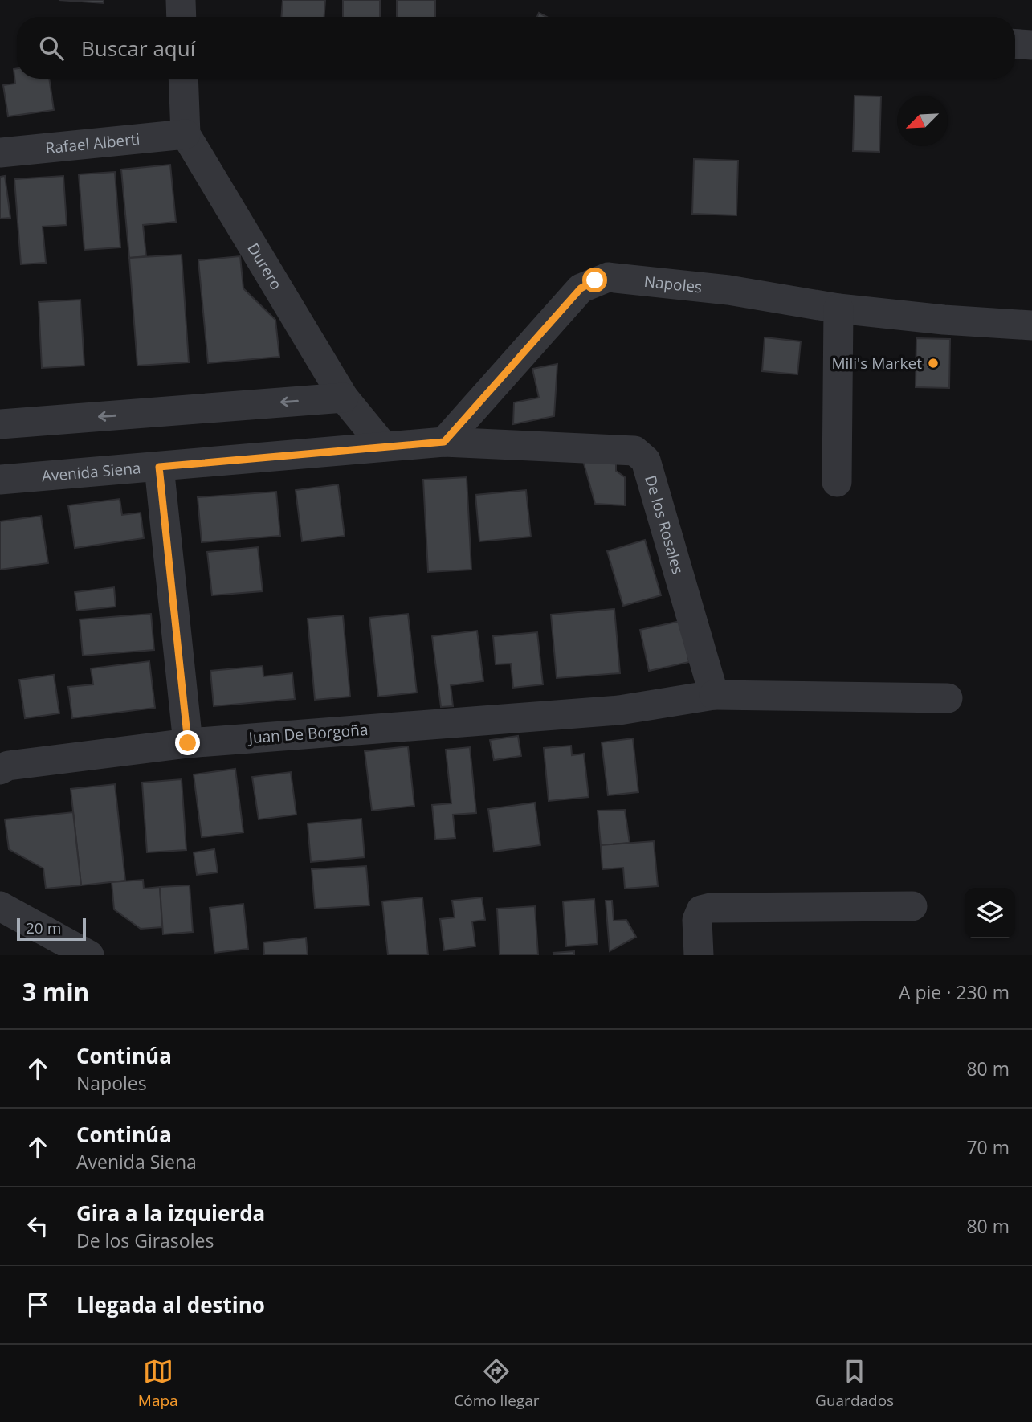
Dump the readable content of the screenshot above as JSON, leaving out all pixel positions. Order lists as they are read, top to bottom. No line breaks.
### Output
{"streets":{"street":["Rafael Alberti","Durero","Napoles","Avenida Siena","De los Rosales","Juan De Borgoña"]},"crossings":[["Rafael Alberti","Durero"],["Durero","Avenida Siena"],["Napoles","De los Rosales"],["De los Rosales","Juan De Borgoña"]],"places":["Mili's Market"],"scale_bar":"20 m","north":"bottom left","page":{"search":"Buscar aquí","scale":"20 m","heading":["3 min","A pie · 230 m"],"list":[["Continúa","Napoles","80 m"],["Continúa","Avenida Siena","70 m"],["Gira a la izquierda","De los Girasoles","80 m"],"Llegada al destino"],"nav":["Mapa","Cómo llegar","Guardados"]}}
